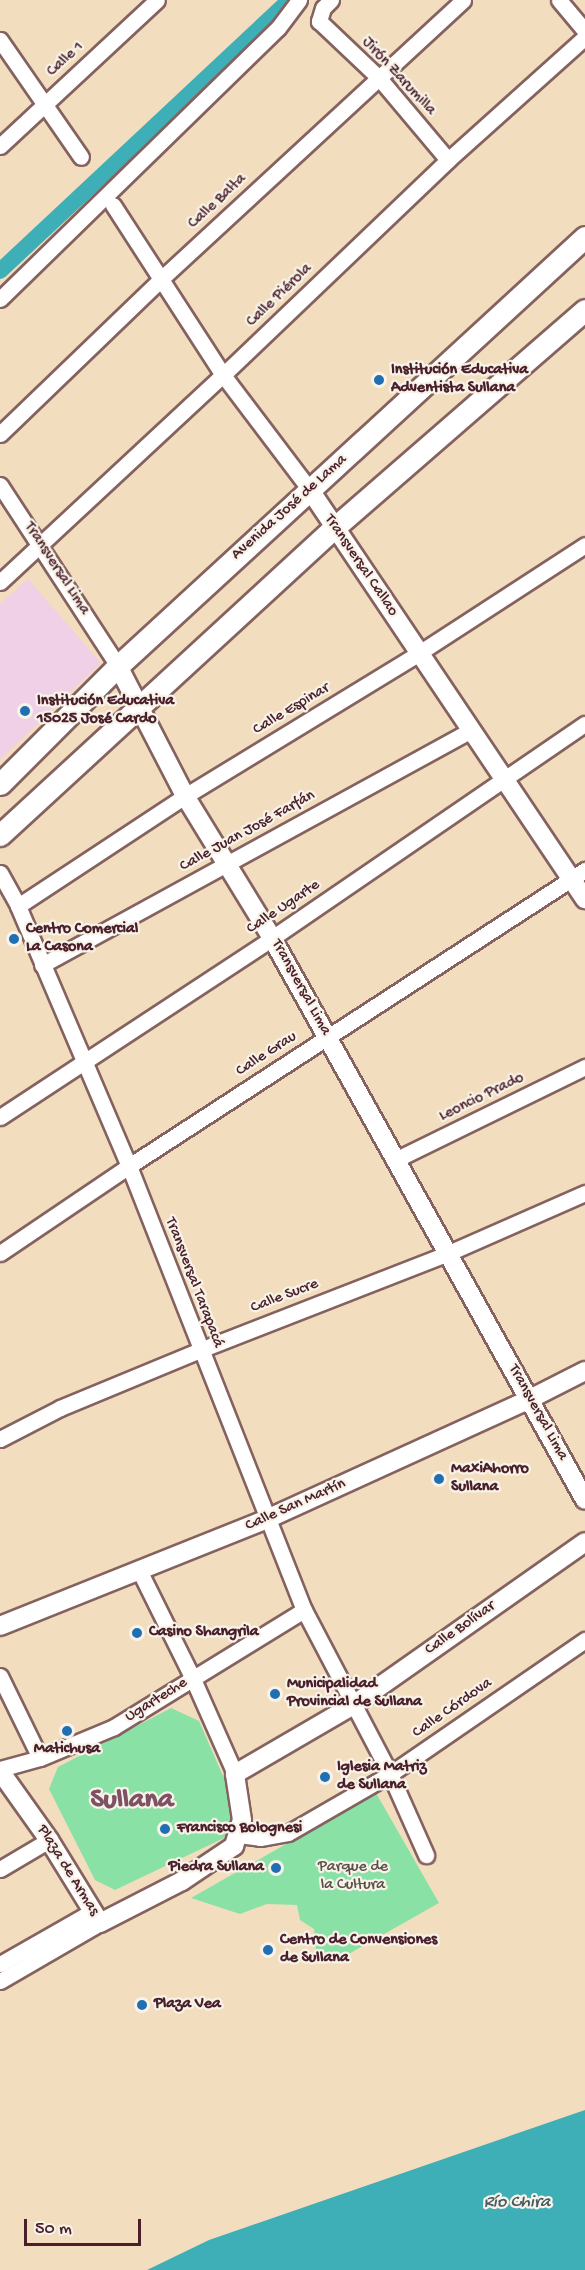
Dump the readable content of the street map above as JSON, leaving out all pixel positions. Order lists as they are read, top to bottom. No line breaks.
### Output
{"streets":{"main road":["Avenida José de Lama"],"street":["Calle 1","Jirón Zarumilla","Calle Balta","Calle Piérola","Transversal Callao","Transversal Lima","Calle Espinar","Calle Juan José Farfán","Calle Ugarte","Calle Grau","Leoncio Prado","Transversal Tarapacá","Calle Sucre","Calle San Martín","Calle Bolívar","Ugarteche","Calle Córdova","Plaza de Armas"]},"crossings":[["Jirón Zarumilla","Calle Balta"],["Jirón Zarumilla","Calle Piérola"],["Calle Balta","Transversal Callao"],["Calle Piérola","Transversal Callao"],["Calle Piérola","Transversal Lima"],["Avenida José de Lama","Transversal Callao"],["Avenida José de Lama","Transversal Lima"],["Transversal Callao","Calle Espinar"],["Transversal Callao","Calle Juan José Farfán"],["Transversal Callao","Calle Ugarte"],["Transversal Callao","Calle Grau"],["Transversal Lima","Calle Espinar"],["Transversal Lima","Calle Juan José Farfán"],["Transversal Lima","Calle Ugarte"],["Transversal Lima","Calle Grau"],["Transversal Lima","Leoncio Prado"],["Transversal Lima","Calle Sucre"],["Transversal Lima","Calle San Martín"],["Calle Espinar","Transversal Tarapacá"],["Calle Juan José Farfán","Transversal Tarapacá"],["Calle Ugarte","Transversal Tarapacá"],["Calle Grau","Transversal Tarapacá"],["Transversal Tarapacá","Calle Sucre"],["Transversal Tarapacá","Calle San Martín"],["Transversal Tarapacá","Calle Bolívar"],["Transversal Tarapacá","Ugarteche"],["Transversal Tarapacá","Calle Córdova"],["Ugarteche","Plaza de Armas"],["Calle Córdova","Plaza de Armas"]],"districts":["Sullana"],"water":["Río Chira"],"parks":["Parque de la Cultura"],"places":["Institución Educativa Adventista Sullana","Institución Educativa 15025 José Cardo","Centro Comercial La Casona","MaxiAhorro Sullana","Casino Shangrila","Municipalidad Provincial de Sullana","Matichusa","Iglesia Matriz de Sullana","Francisco Bolognesi","Piedra Sullana","Centro de Convensiones de Sullana","Plaza Vea"],"scale_bar":"50 m"}
